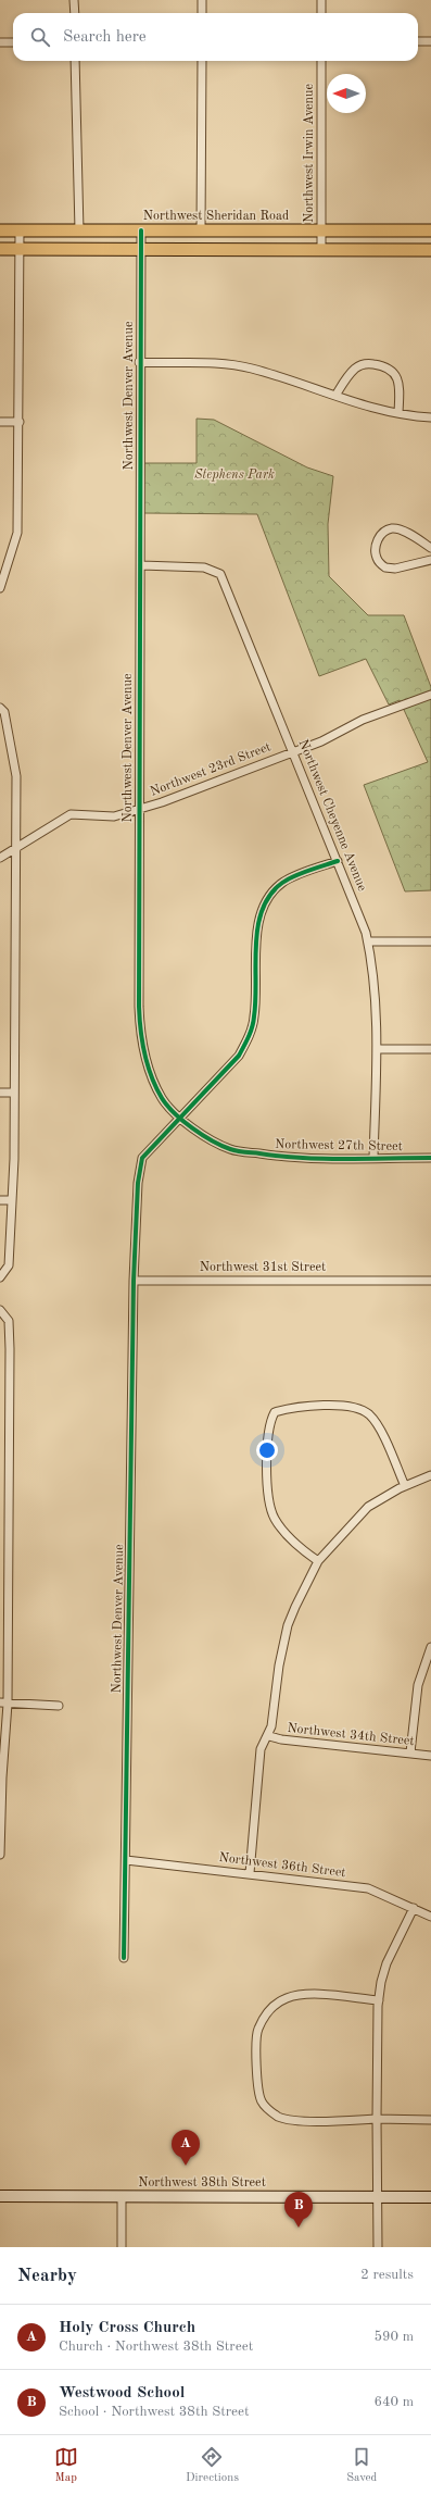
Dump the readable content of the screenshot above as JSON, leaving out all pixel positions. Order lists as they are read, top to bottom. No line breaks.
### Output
{"streets":{"main road":["Northwest Sheridan Road","Northwest 38th Street"],"street":["Northwest Irwin Avenue","Northwest Denver Avenue","Northwest 23rd Street","Northwest Cheyenne Avenue","Northwest 27th Street","Northwest 31st Street","Northwest 34th Street","Northwest 36th Street"]},"crossings":[["Northwest Irwin Avenue","Northwest Sheridan Road"],["Northwest Sheridan Road","Northwest Denver Avenue"],["Northwest Denver Avenue","Northwest 23rd Street"],["Northwest Denver Avenue","Northwest Cheyenne Avenue"],["Northwest Denver Avenue","Northwest 27th Street"],["Northwest Denver Avenue","Northwest 31st Street"],["Northwest Denver Avenue","Northwest 36th Street"],["Northwest 23rd Street","Northwest Cheyenne Avenue"],["Northwest Cheyenne Avenue","Northwest 27th Street"]],"parks":["Stephens Park"],"north":"left","page":{"search":"Search here","pins":["A","B"],"heading":["Nearby","2 results"],"list":[{"mark":"A","name":"Holy Cross Church","note":"Church · Northwest 38th Street","value":"590 m"},{"mark":"B","name":"Westwood School","note":"School · Northwest 38th Street","value":"640 m"}],"nav":["Map","Directions","Saved"]}}
